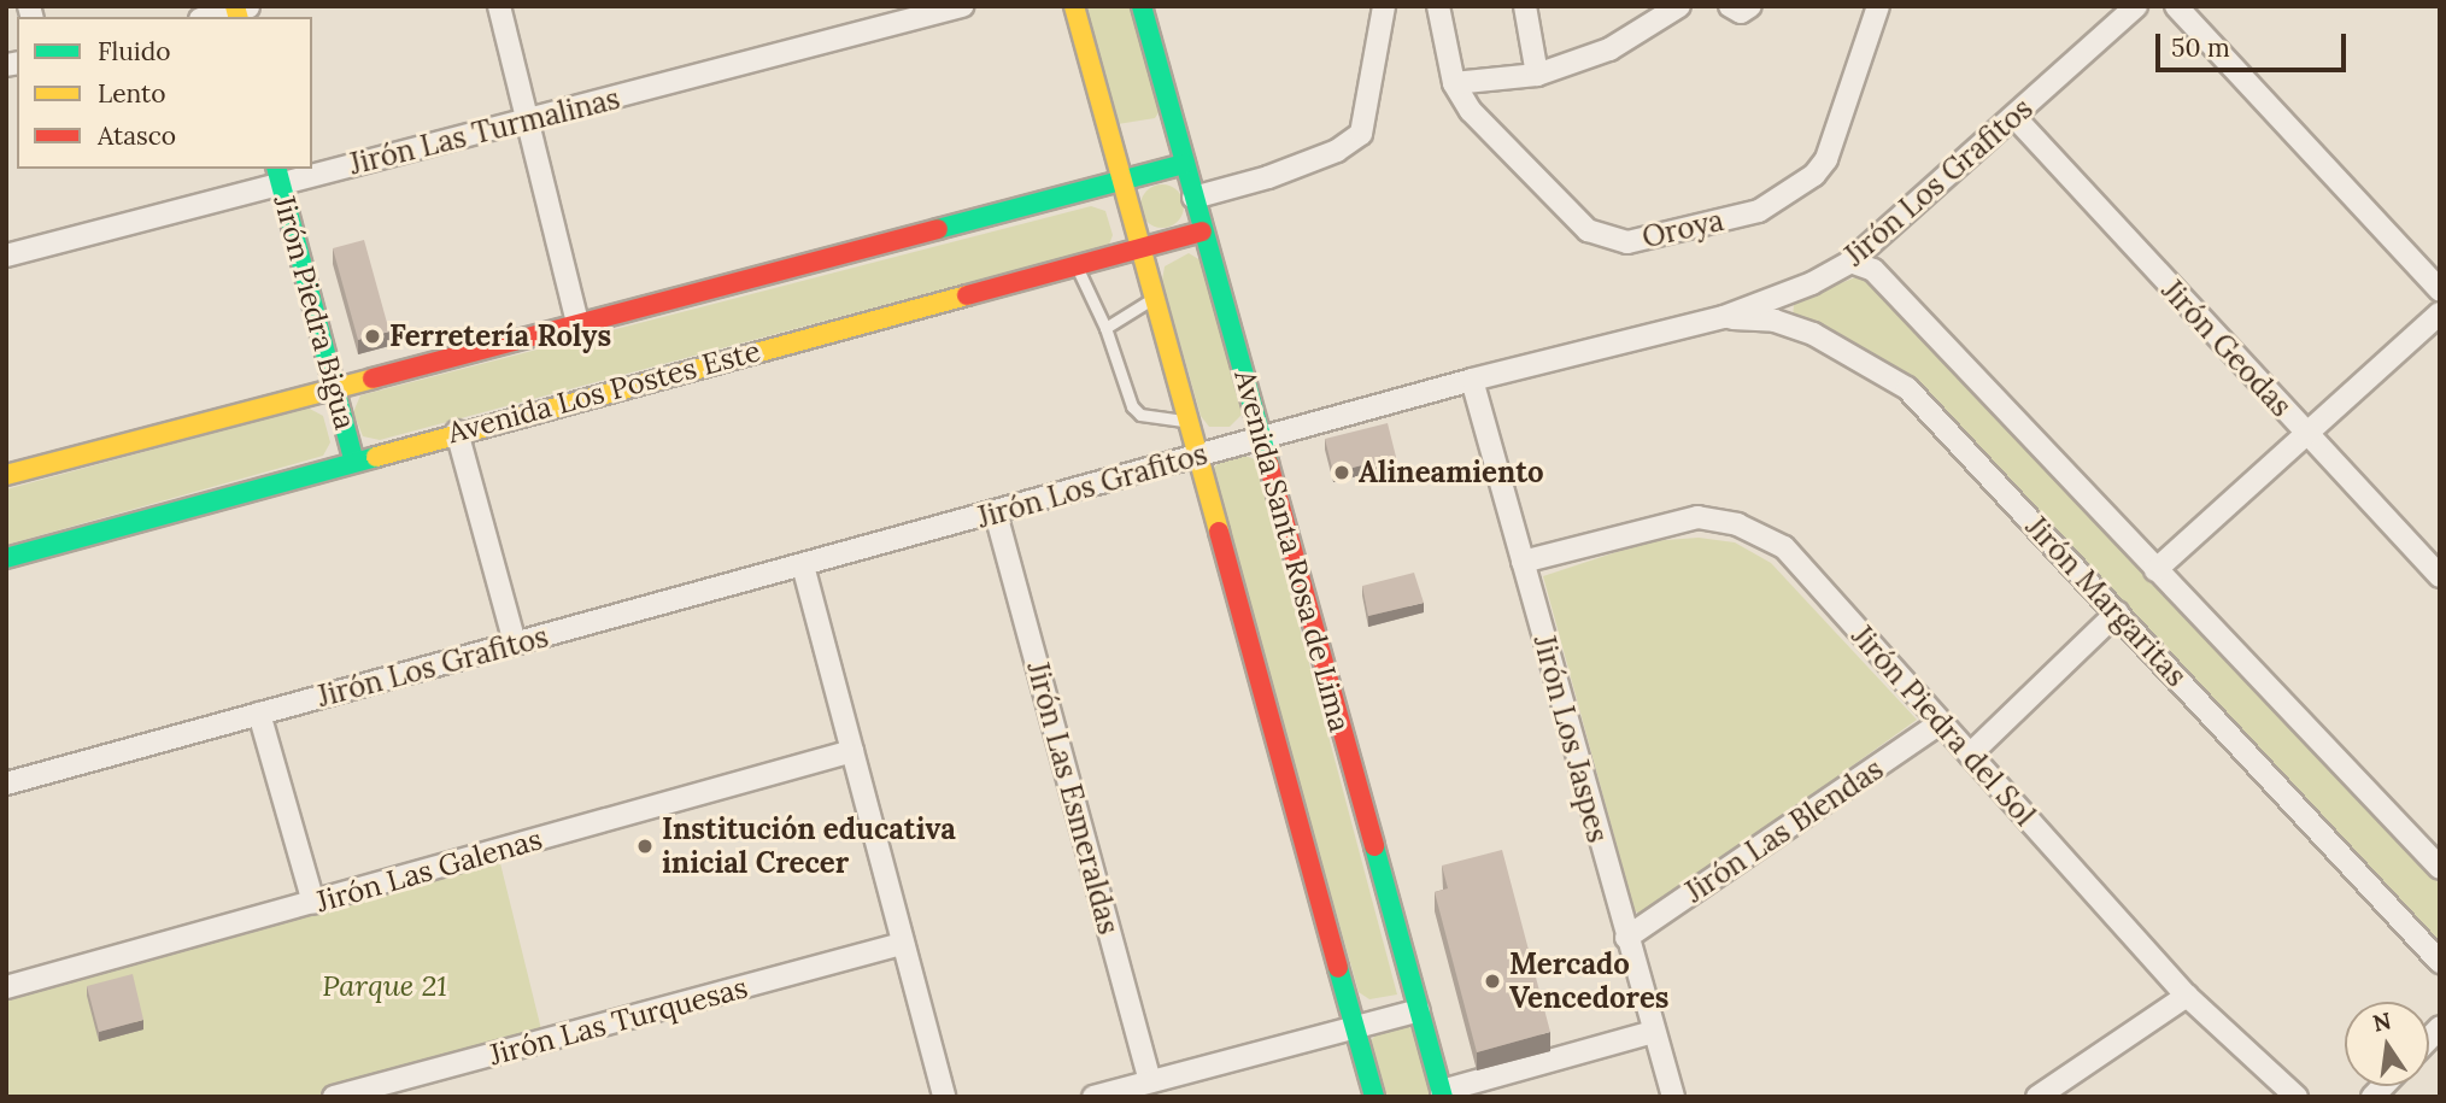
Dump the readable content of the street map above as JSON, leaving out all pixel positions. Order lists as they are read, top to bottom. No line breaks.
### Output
{"streets":{"main road":["Jirón Piedra Bigua","Avenida Los Postes Este","Avenida Santa Rosa de Lima"],"street":["Jirón Las Turmalinas","Jirón Los Grafitos","Oroya","Jirón Geodas","Jirón Margaritas","Jirón Piedra del Sol","Jirón Los Jaspes","Jirón Las Esmeraldas","Jirón Las Blendas","Jirón Las Galenas","Jirón Las Turquesas"]},"crossings":[["Jirón Las Turmalinas","Jirón Piedra Bigua"],["Jirón Los Grafitos","Jirón Geodas"],["Jirón Los Grafitos","Avenida Santa Rosa de Lima"],["Jirón Los Grafitos","Jirón Margaritas"],["Jirón Los Grafitos","Jirón Los Jaspes"],["Jirón Los Grafitos","Jirón Las Esmeraldas"],["Jirón Piedra Bigua","Avenida Los Postes Este"],["Avenida Los Postes Este","Avenida Santa Rosa de Lima"],["Jirón Piedra del Sol","Jirón Los Jaspes"],["Jirón Piedra del Sol","Jirón Las Blendas"],["Jirón Los Jaspes","Jirón Las Blendas"]],"parks":["Parque 21"],"places":["Ferretería Rolys","Alineamiento","Institución educativa inicial Crecer","Mercado Vencedores"],"legend":["Fluido","Lento","Atasco"],"scale_bar":"50 m","north":"top"}
